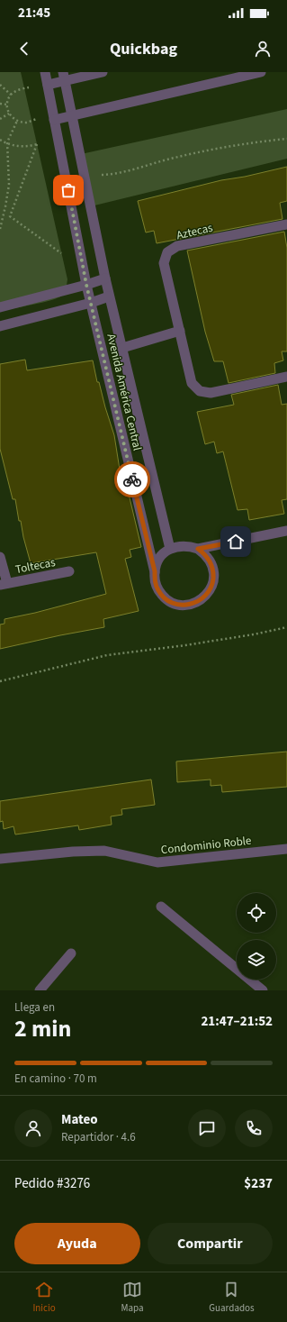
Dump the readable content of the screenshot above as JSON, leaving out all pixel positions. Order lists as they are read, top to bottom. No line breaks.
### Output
{"streets":{"street":["Aztecas","Avenida América Central","Toltecas","Condominio Roble"]},"page":{"status":"21:45","header":"Quickbag","heading":["2 min","Llega en","21:47–21:52"],"panel":["Mateo","Repartidor · 4.6","Pedido #3276","$237"],"bar":"En camino · 70 m","buttons":["Ayuda","Compartir"],"tabs":["Inicio","Mapa","Guardados"]}}
